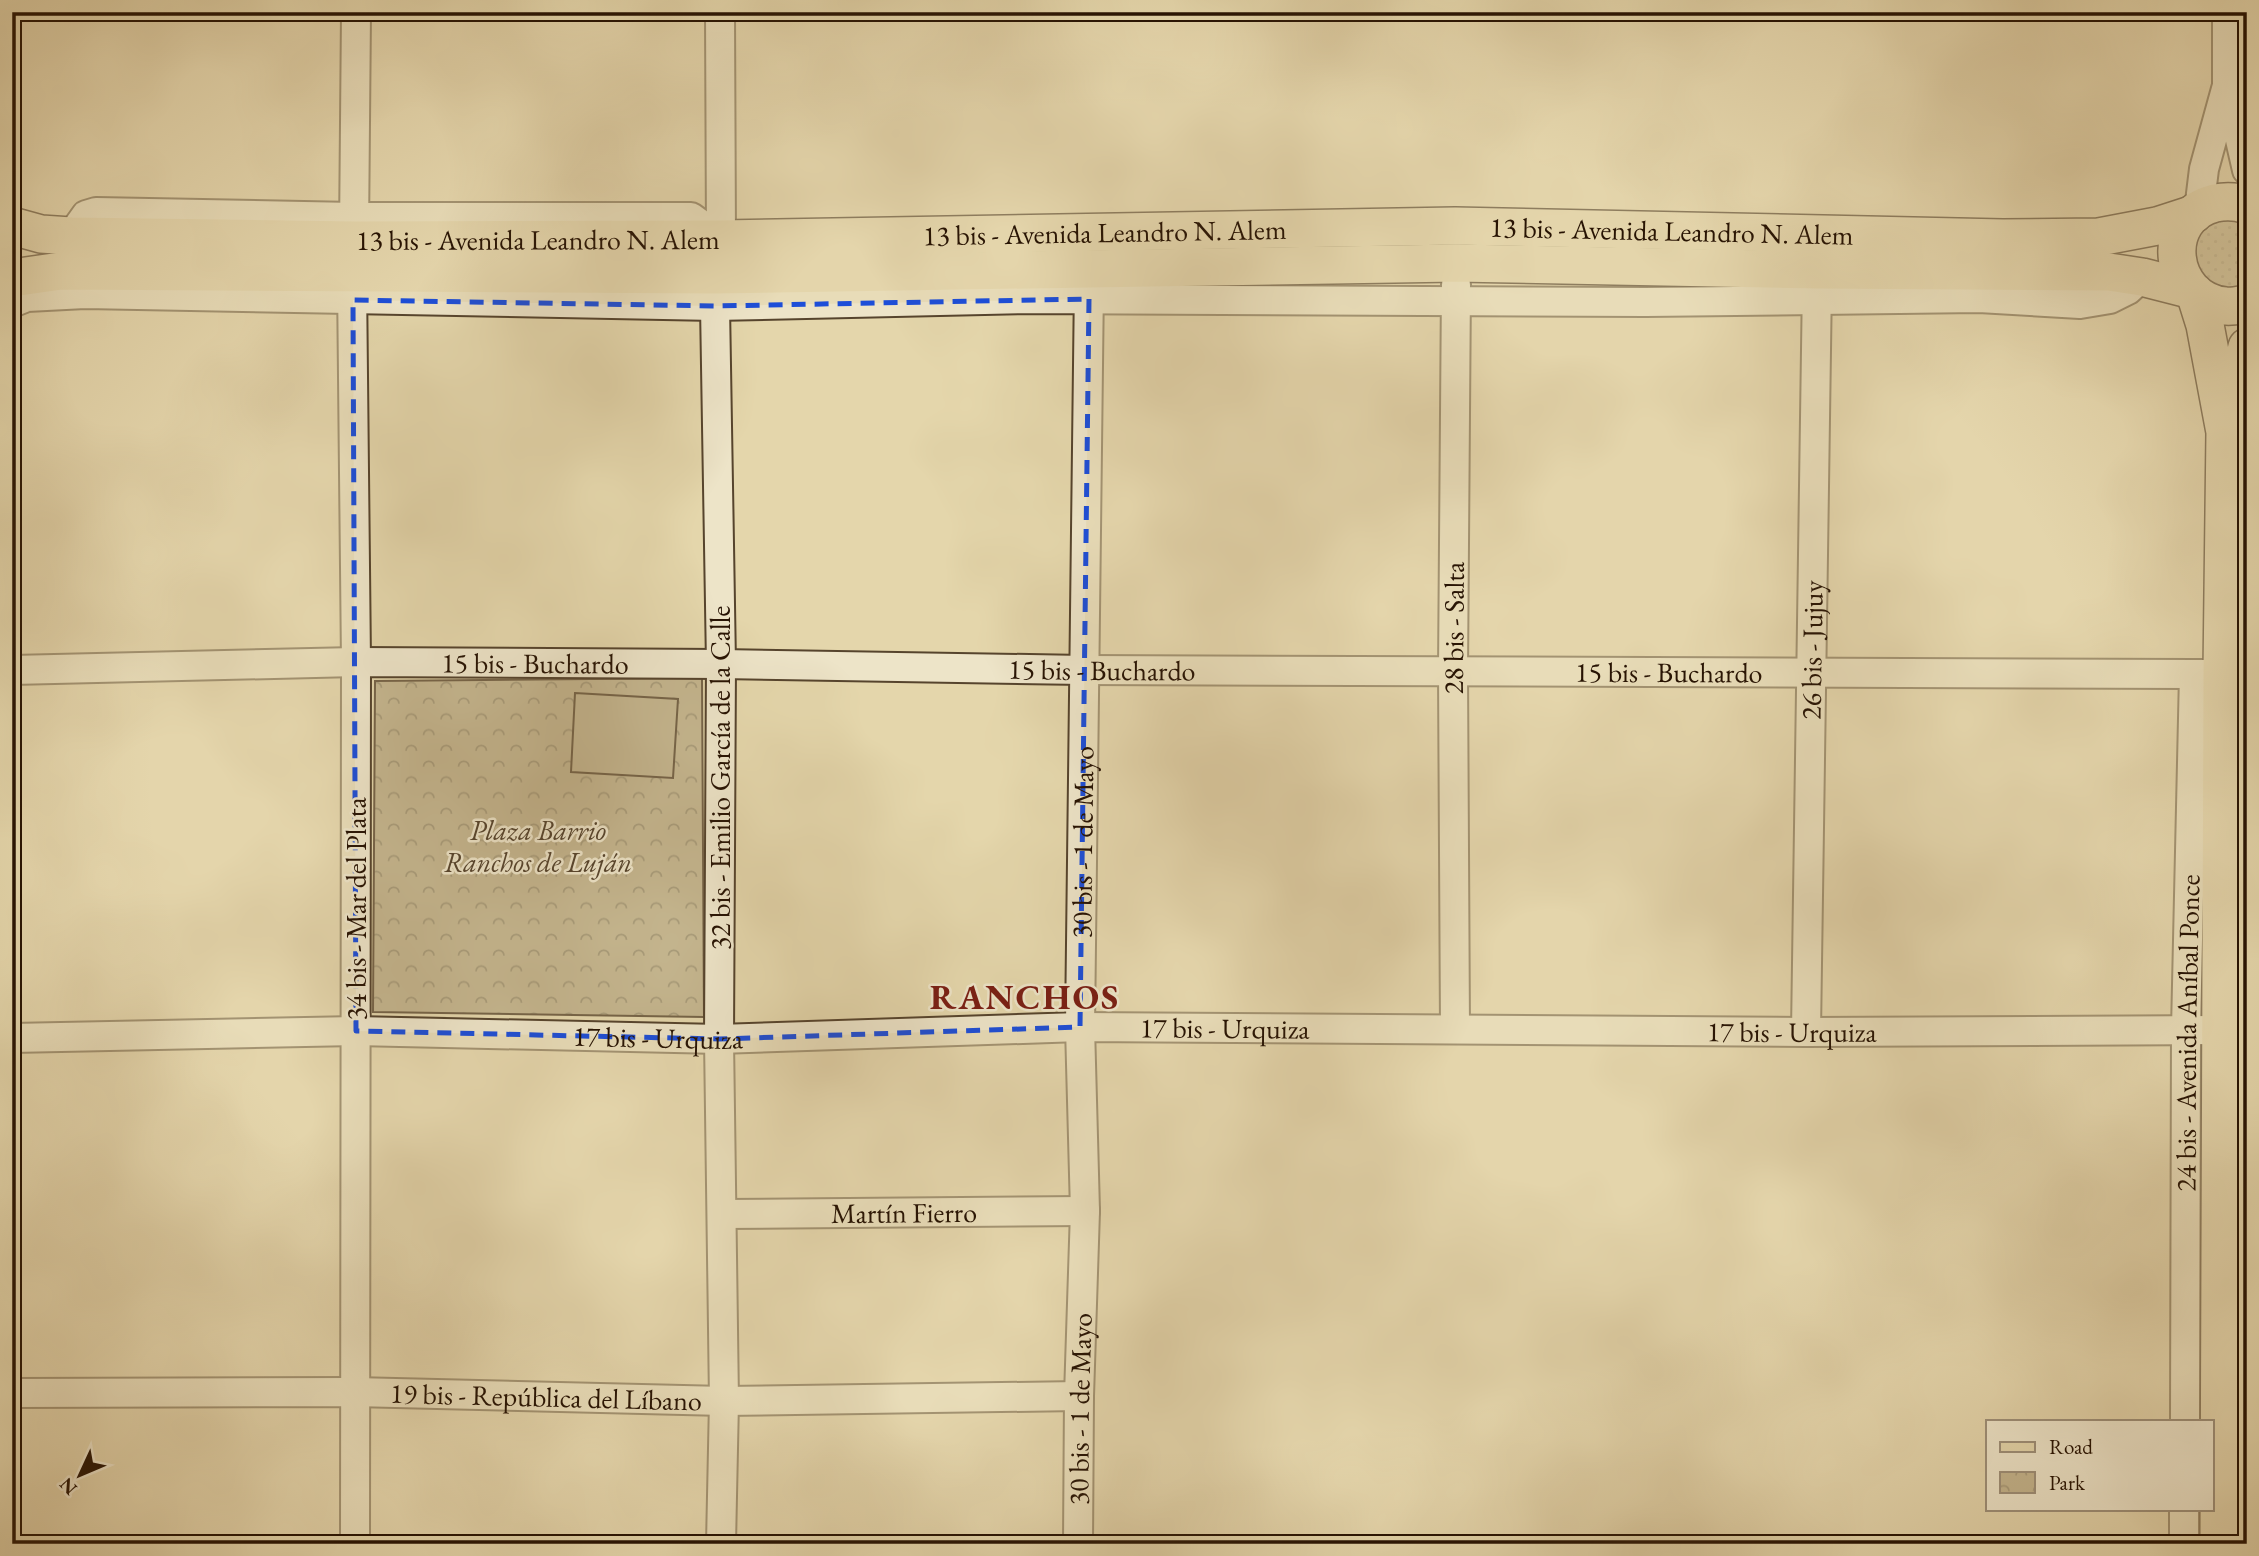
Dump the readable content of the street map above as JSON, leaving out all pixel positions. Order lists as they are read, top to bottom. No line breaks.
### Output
{"streets":{"main road":["13 bis - Avenida Leandro N. Alem","24 bis - Avenida Aníbal Ponce"],"street":["28 bis - Salta","26 bis - Jujuy","15 bis - Buchardo","32 bis - Emilio García de la Calle","30 bis - 1 de Mayo","34 bis - Mar del Plata","17 bis - Urquiza","Martín Fierro","19 bis - República del Líbano"]},"crossings":[["13 bis - Avenida Leandro N. Alem","28 bis - Salta"],["13 bis - Avenida Leandro N. Alem","26 bis - Jujuy"],["13 bis - Avenida Leandro N. Alem","32 bis - Emilio García de la Calle"],["13 bis - Avenida Leandro N. Alem","30 bis - 1 de Mayo"],["13 bis - Avenida Leandro N. Alem","34 bis - Mar del Plata"],["13 bis - Avenida Leandro N. Alem","24 bis - Avenida Aníbal Ponce"],["28 bis - Salta","15 bis - Buchardo"],["28 bis - Salta","17 bis - Urquiza"],["26 bis - Jujuy","15 bis - Buchardo"],["26 bis - Jujuy","17 bis - Urquiza"],["15 bis - Buchardo","32 bis - Emilio García de la Calle"],["15 bis - Buchardo","30 bis - 1 de Mayo"],["15 bis - Buchardo","34 bis - Mar del Plata"],["15 bis - Buchardo","24 bis - Avenida Aníbal Ponce"],["32 bis - Emilio García de la Calle","17 bis - Urquiza"],["32 bis - Emilio García de la Calle","Martín Fierro"],["32 bis - Emilio García de la Calle","19 bis - República del Líbano"],["30 bis - 1 de Mayo","17 bis - Urquiza"],["30 bis - 1 de Mayo","Martín Fierro"],["30 bis - 1 de Mayo","19 bis - República del Líbano"],["34 bis - Mar del Plata","17 bis - Urquiza"],["34 bis - Mar del Plata","19 bis - República del Líbano"],["17 bis - Urquiza","24 bis - Avenida Aníbal Ponce"]],"districts":["RANCHOS"],"parks":["Plaza Barrio Ranchos de Luján"],"legend":["Road","Park"],"north":"bottom left"}
